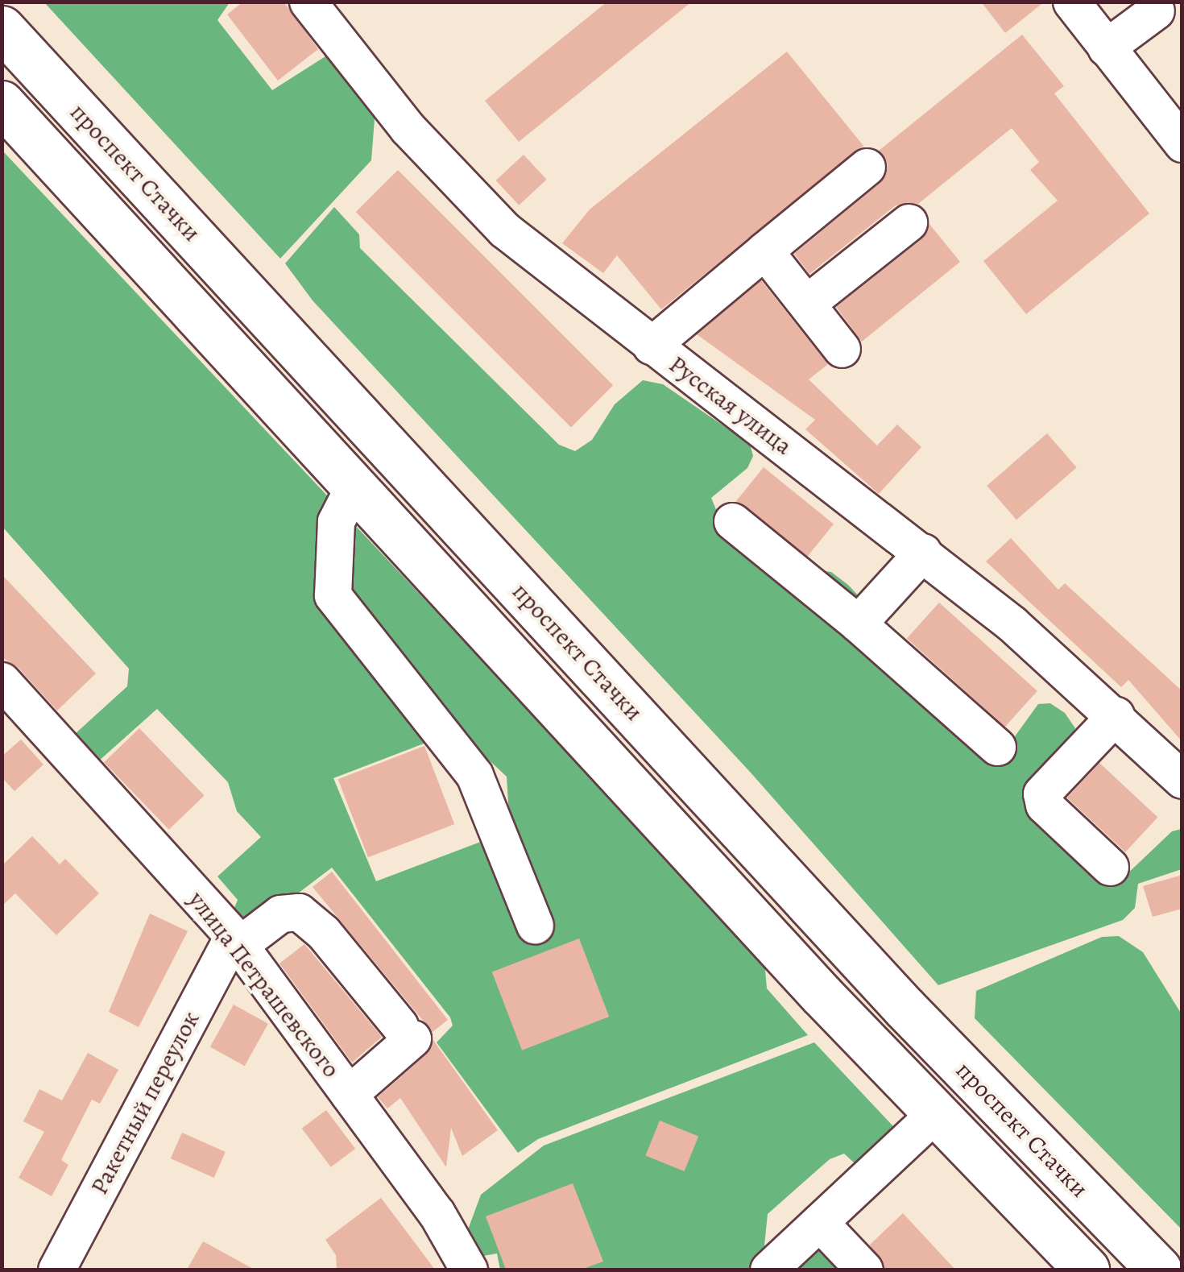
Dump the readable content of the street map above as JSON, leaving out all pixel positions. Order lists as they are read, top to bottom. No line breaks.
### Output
{"streets":{"main road":["проспект Стачки"],"street":["Русская улица","улица Петрашевского","Ракетный переулок"]},"crossings":[["улица Петрашевского","Ракетный переулок"]]}
